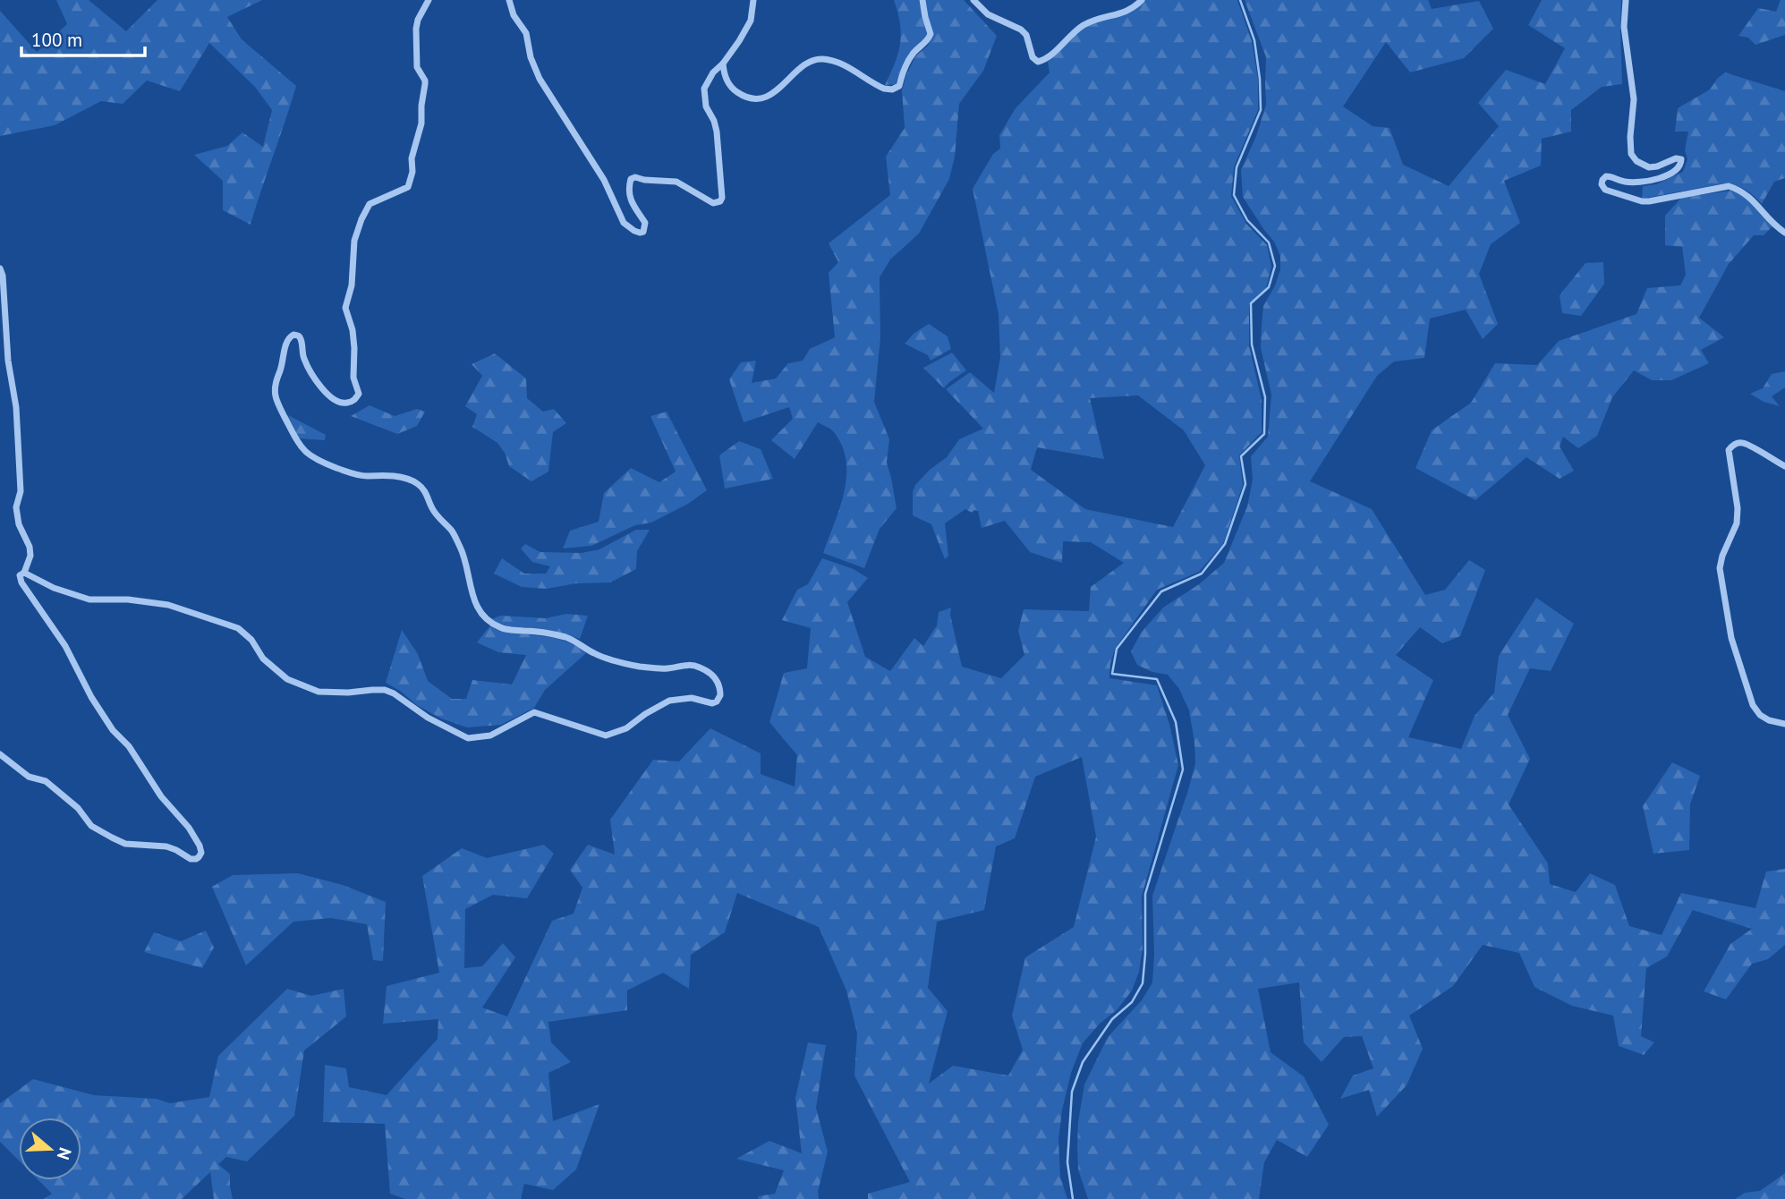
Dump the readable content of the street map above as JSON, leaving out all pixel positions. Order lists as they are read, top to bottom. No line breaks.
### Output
{"scale_bar":"100 m","north":"right"}
